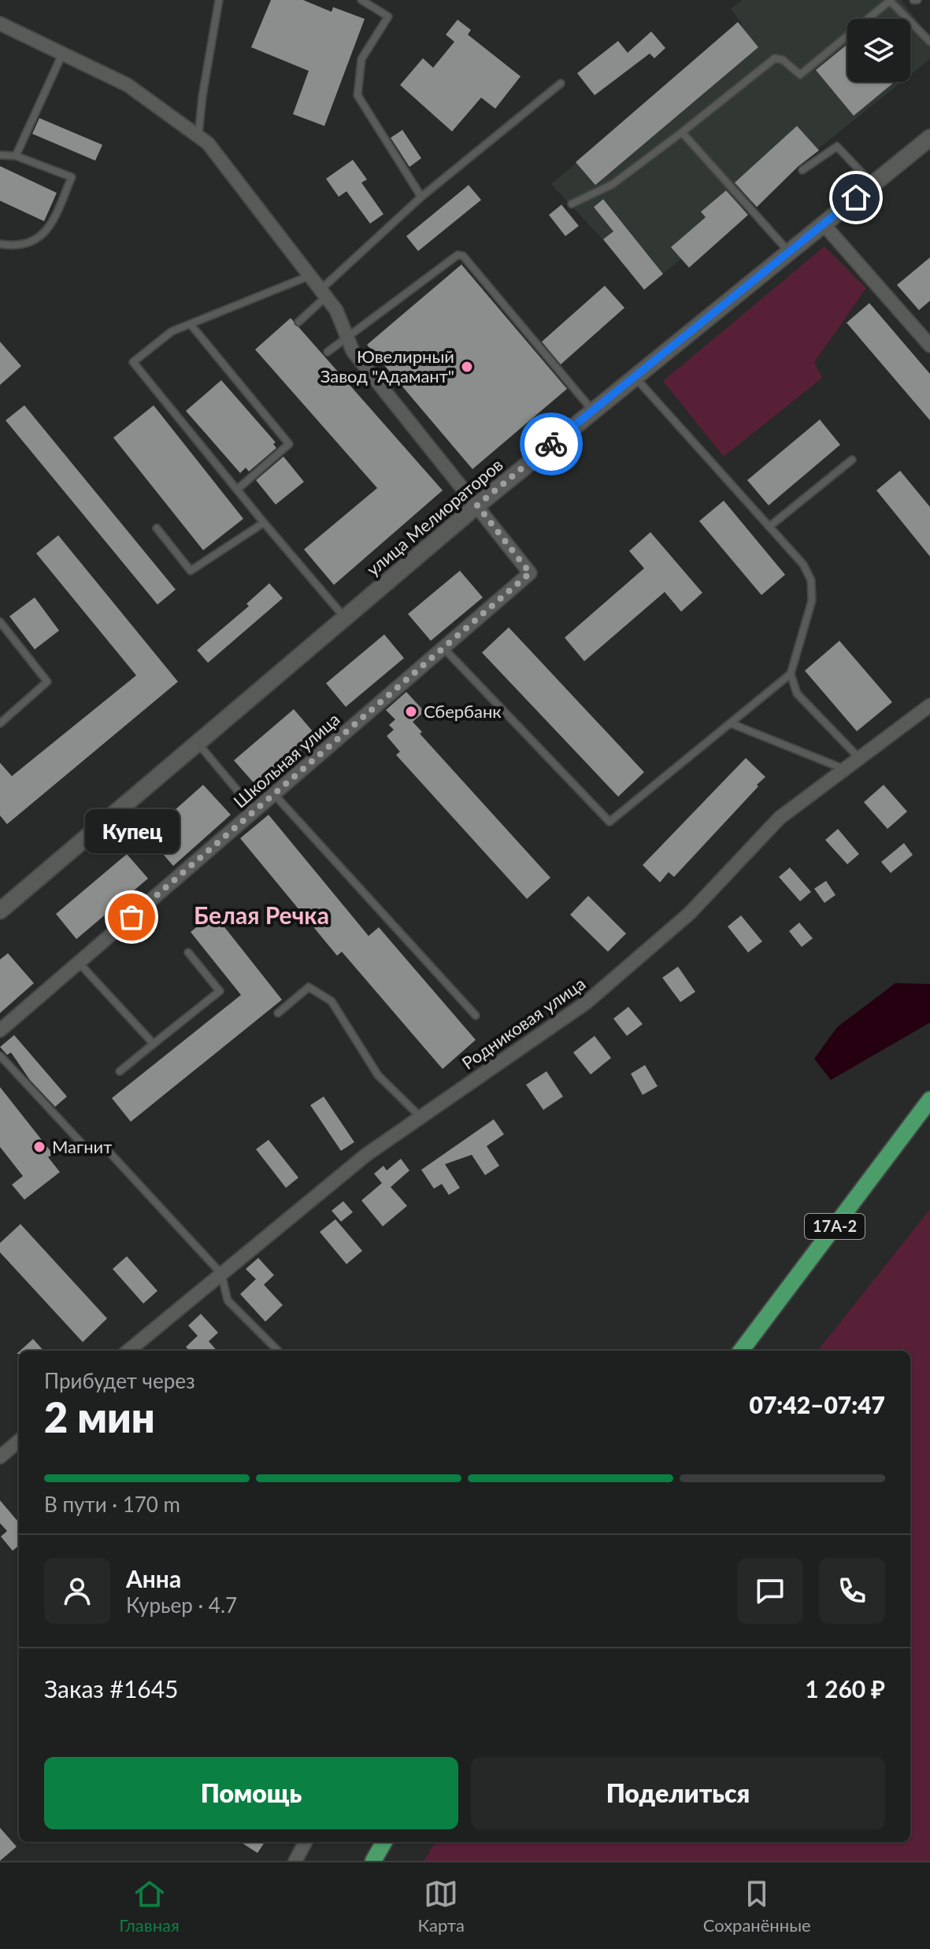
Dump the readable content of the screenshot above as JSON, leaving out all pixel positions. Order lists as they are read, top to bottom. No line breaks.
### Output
{"streets":{"main road":["17А-2"],"street":["улица Мелиораторов","Школьная улица","Родниковая улица"]},"crossings":[["улица Мелиораторов","Школьная улица"]],"districts":["Белая Речка"],"places":["Ювелирный Завод \"Адамант\"","Сбербанк","Купец","Магнит"],"page":{"bubble":"Купец","heading":["2 мин","Прибудет через","07:42–07:47"],"panel":["Анна","Курьер · 4.7","Заказ #1645","1 260 ₽"],"bar":"В пути · 170 m","buttons":["Помощь","Поделиться"],"tabs":["Главная","Карта","Сохранённые"]}}
